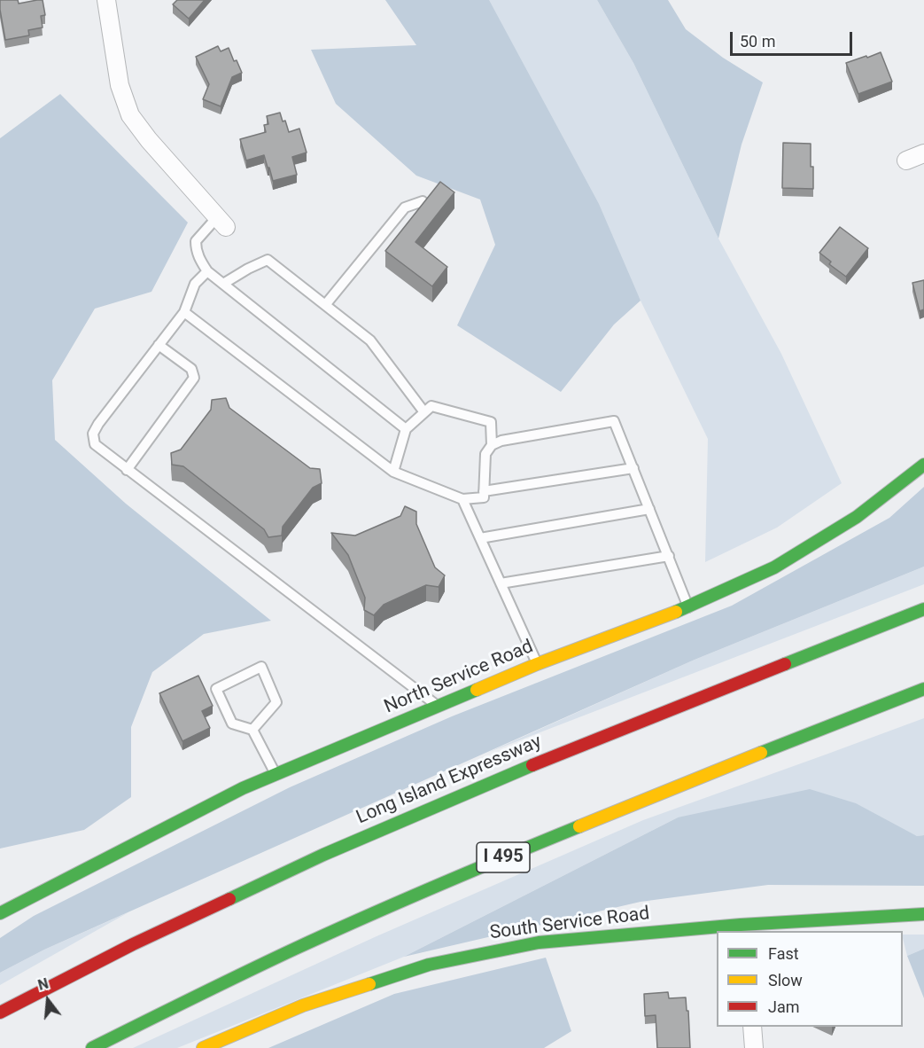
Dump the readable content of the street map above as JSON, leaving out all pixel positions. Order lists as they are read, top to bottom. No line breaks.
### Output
{"streets":{"main road":["North Service Road","Long Island Expressway","I 495","South Service Road"]},"legend":["Fast","Slow","Jam"],"scale_bar":"50 m","north":"top"}
